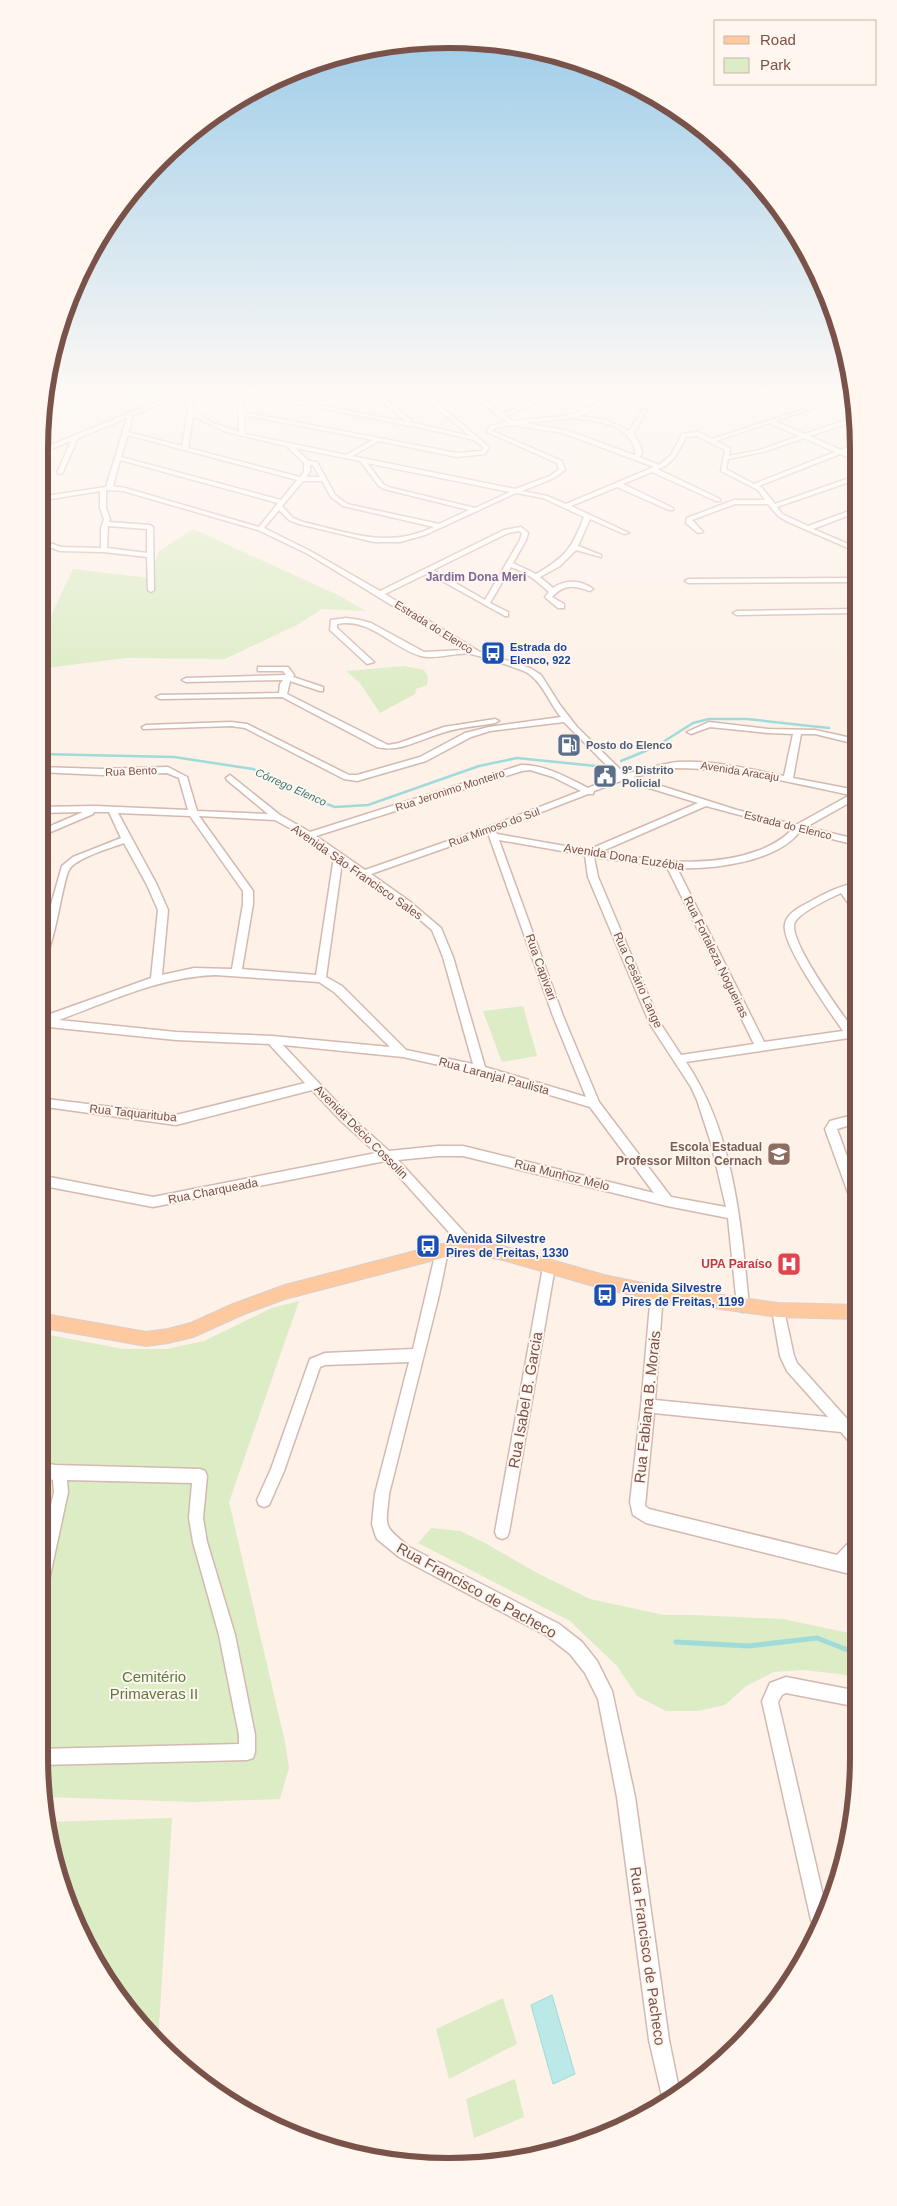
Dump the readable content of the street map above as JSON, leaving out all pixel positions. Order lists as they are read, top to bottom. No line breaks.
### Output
{"streets":{"street":["Estrada do Elenco","Rua Bento","Avenida Aracaju","Rua Jeronimo Monteiro","Rua Mimoso do Sul","Avenida Dona Euzébia","Avenida São Francisco Sales","Rua Fortaleza Nogueiras","Rua Capivari","Rua Cesário Lange","Rua Laranjal Paulista","Rua Taquarituba","Avenida Décio Cossolin","Rua Munhoz Melo","Rua Charqueada","Rua Isabel B. Garcia","Rua Fabiana B. Morais","Rua Francisco de Pacheco"]},"crossings":[["Estrada do Elenco","Avenida Aracaju"],["Estrada do Elenco","Rua Mimoso do Sul"],["Estrada do Elenco","Avenida Dona Euzébia"],["Rua Bento","Avenida São Francisco Sales"],["Avenida Aracaju","Rua Mimoso do Sul"],["Rua Jeronimo Monteiro","Rua Mimoso do Sul"],["Rua Jeronimo Monteiro","Avenida São Francisco Sales"],["Rua Mimoso do Sul","Avenida Dona Euzébia"],["Rua Mimoso do Sul","Avenida São Francisco Sales"],["Rua Mimoso do Sul","Rua Capivari"],["Avenida Dona Euzébia","Rua Fortaleza Nogueiras"],["Avenida Dona Euzébia","Rua Capivari"],["Avenida Dona Euzébia","Rua Cesário Lange"],["Avenida São Francisco Sales","Rua Laranjal Paulista"],["Rua Capivari","Rua Laranjal Paulista"],["Rua Cesário Lange","Rua Munhoz Melo"],["Rua Laranjal Paulista","Avenida Décio Cossolin"],["Rua Taquarituba","Avenida Décio Cossolin"],["Avenida Décio Cossolin","Rua Munhoz Melo"],["Avenida Décio Cossolin","Rua Charqueada"],["Rua Munhoz Melo","Rua Charqueada"]],"districts":["Jardim Dona Meri"],"water":["Córrego Elenco"],"parks":["Cemitério Primaveras II"],"places":{"bus stop":["Estrada do Elenco, 922","Avenida Silvestre Pires de Freitas, 1330","Avenida Silvestre Pires de Freitas, 1199"],"fuel station":["Posto do Elenco"],"public building":["9º Distrito Policial"],"school or university":["Escola Estadual Professor Milton Cernach"],"hospital":["UPA Paraíso"]},"legend":["Road","Park"]}
